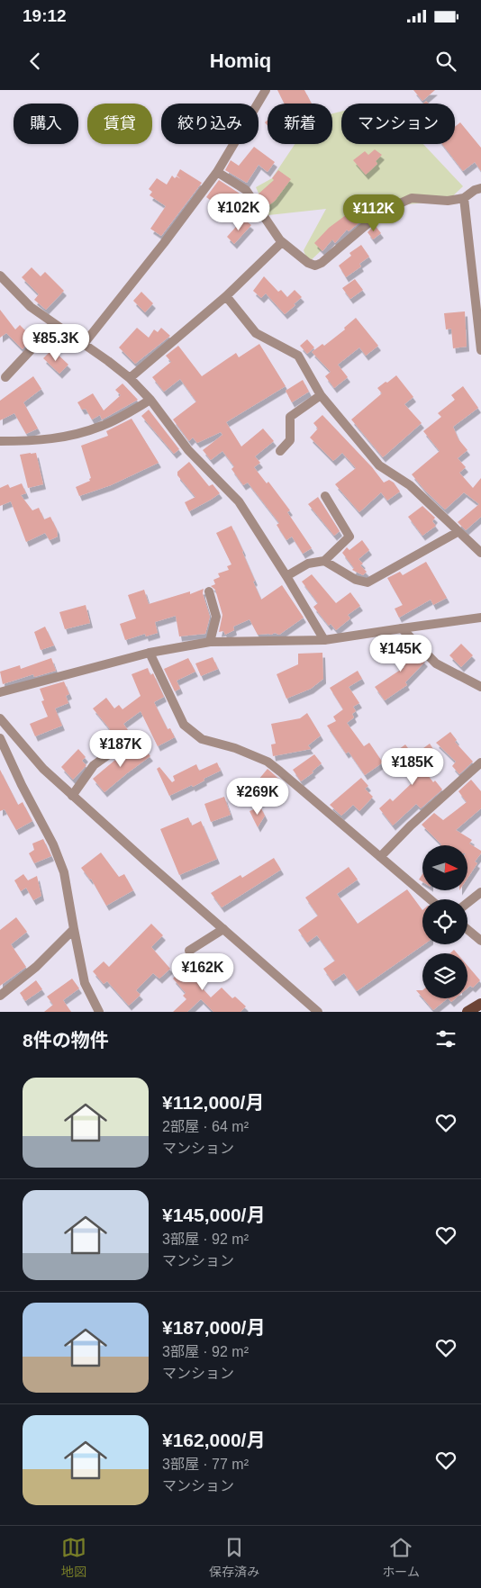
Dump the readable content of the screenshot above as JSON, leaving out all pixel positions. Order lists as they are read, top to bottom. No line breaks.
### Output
{"north":"right","page":{"status":"19:12","header":"Homiq","chip":["購入","賃貸","絞り込み","新着","マンション"],"price":["¥102K","¥112K","¥85.3K","¥145K","¥187K","¥185K","¥269K","¥162K"],"heading":"8件の物件","list":[{"name":"¥112,000/月","note":"2部屋 · 64 m² · マンション"},{"name":"¥145,000/月","note":"3部屋 · 92 m² · マンション"},{"name":"¥187,000/月","note":"3部屋 · 92 m² · マンション"},{"name":"¥162,000/月","note":"3部屋 · 77 m² · マンション"}],"tabs":["地図","保存済み","ホーム"]}}
